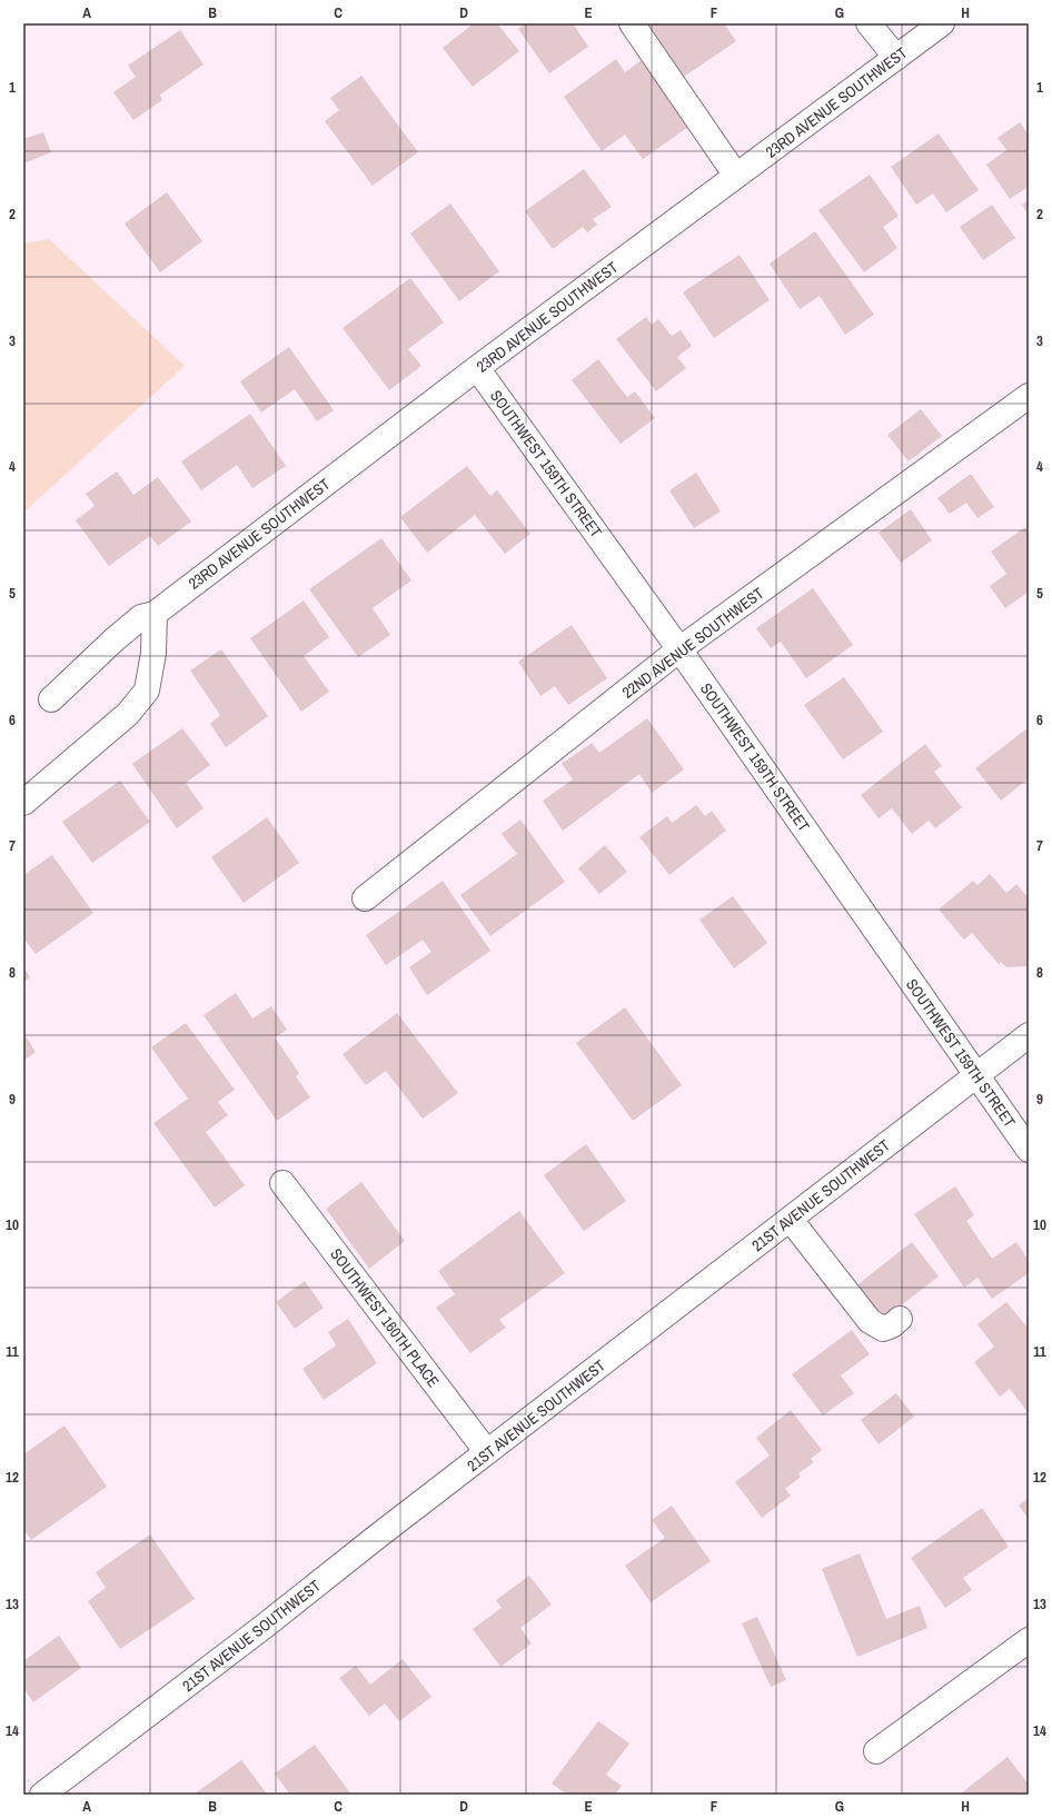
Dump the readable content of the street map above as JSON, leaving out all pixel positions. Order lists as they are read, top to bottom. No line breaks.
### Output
{"streets":{"street":["23RD AVENUE SOUTHWEST","SOUTHWEST 159TH STREET","22ND AVENUE SOUTHWEST","21ST AVENUE SOUTHWEST","SOUTHWEST 160TH PLACE"]},"crossings":[["23RD AVENUE SOUTHWEST","SOUTHWEST 159TH STREET"],["SOUTHWEST 159TH STREET","22ND AVENUE SOUTHWEST"],["SOUTHWEST 159TH STREET","21ST AVENUE SOUTHWEST"],["21ST AVENUE SOUTHWEST","SOUTHWEST 160TH PLACE"]],"grid":{"columns":["A","B","C","D","E","F","G","H"],"rows":["1","2","3","4","5","6","7","8","9","10","11","12","13","14"]}}
